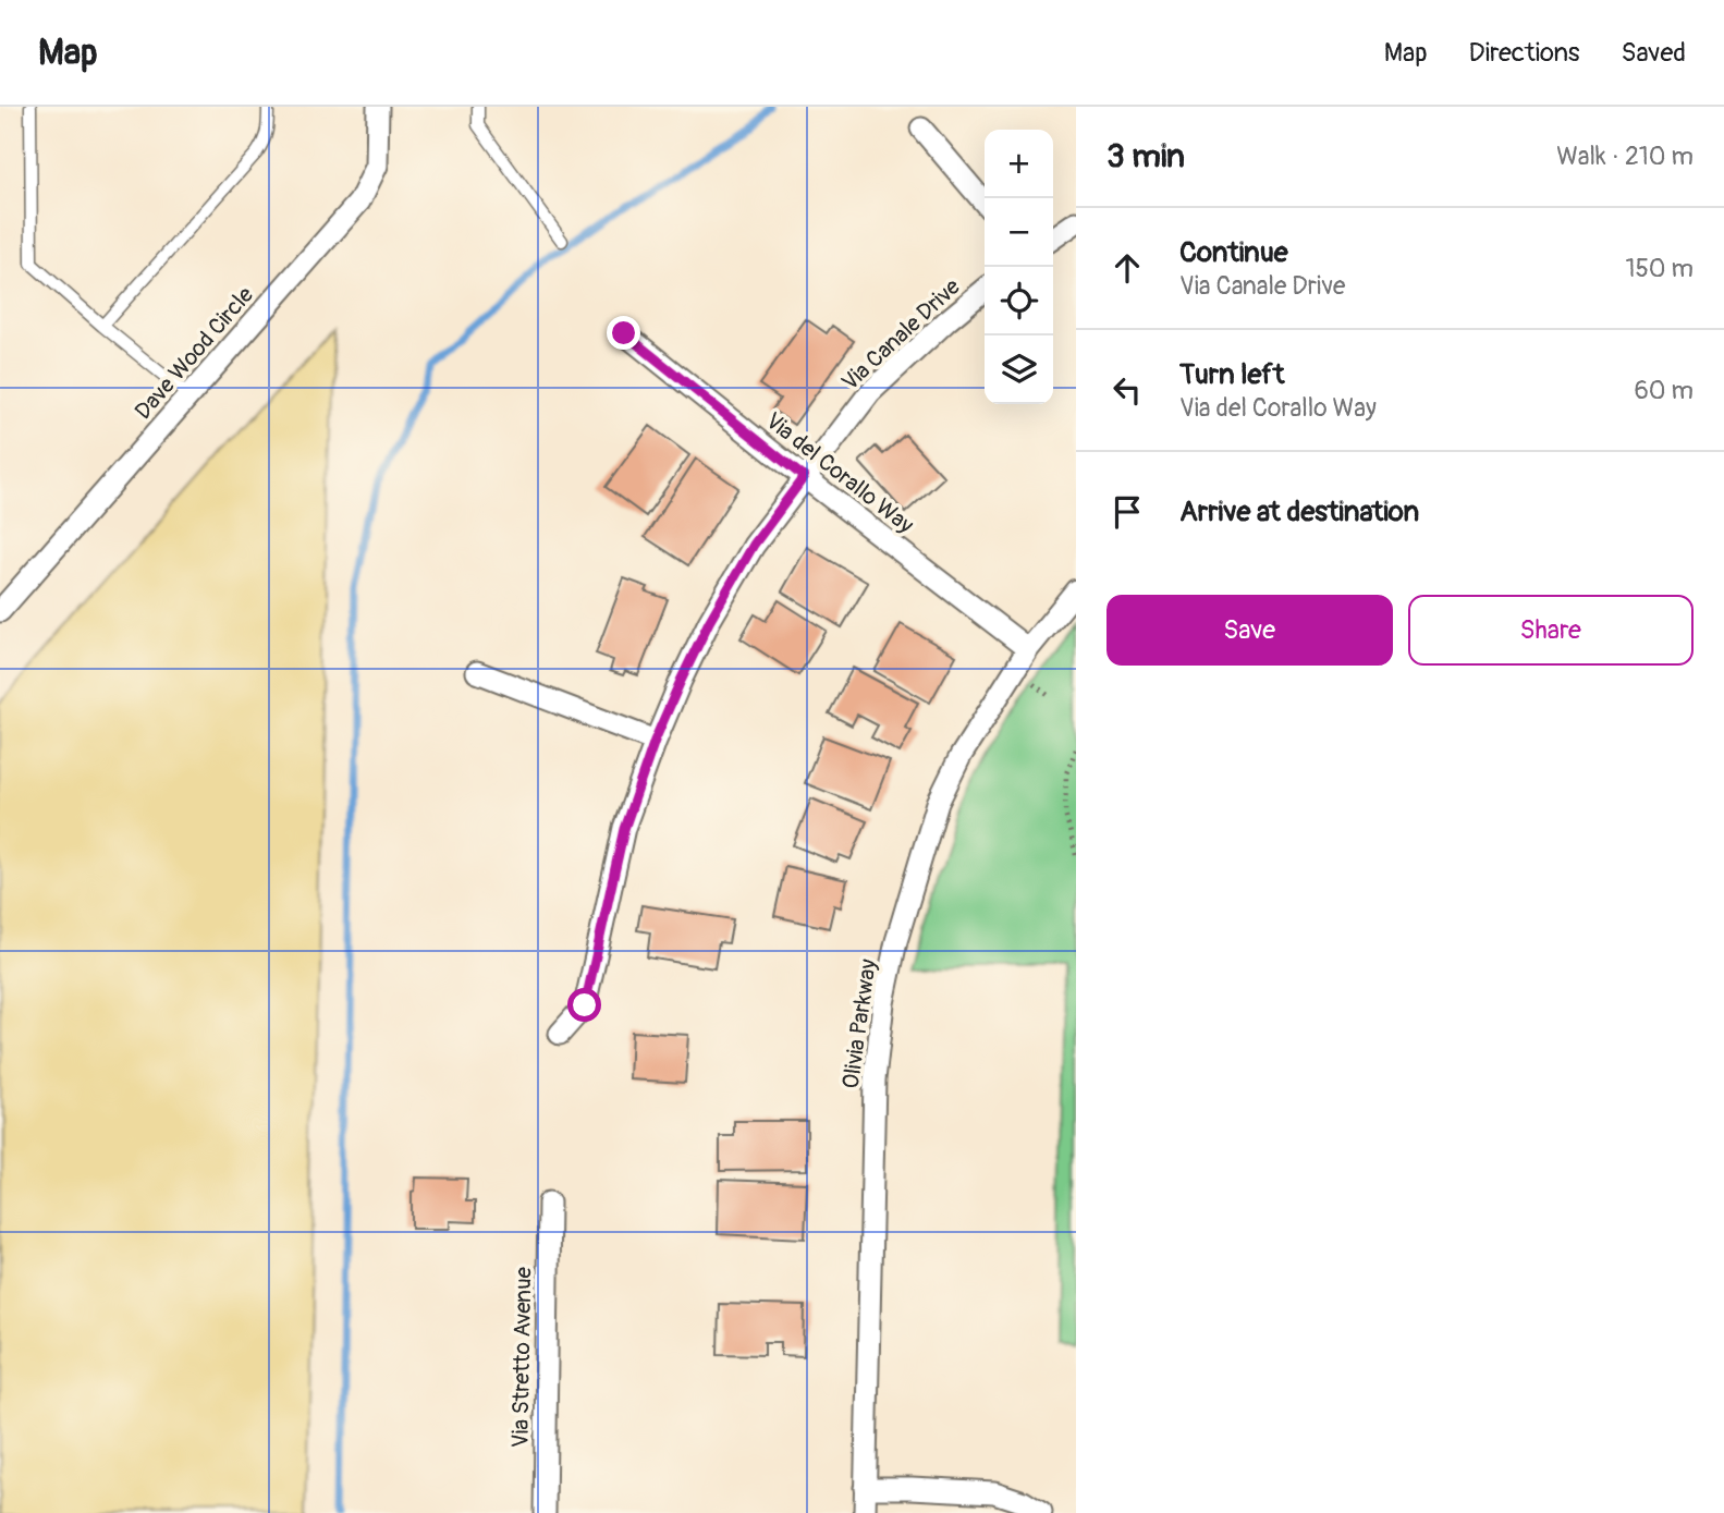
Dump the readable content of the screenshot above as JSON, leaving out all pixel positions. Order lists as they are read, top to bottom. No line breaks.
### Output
{"streets":{"street":["Via Canale Drive","Dave Wood Circle","Via del Corallo Way","Olivia Parkway","Via Stretto Avenue"]},"crossings":[["Via Canale Drive","Via del Corallo Way"],["Via del Corallo Way","Olivia Parkway"]],"page":{"header":"Map","nav":["Map","Directions","Saved"],"heading":["3 min","Walk · 210 m"],"map_buttons":["+","−"],"list":[["Continue","Via Canale Drive","150 m"],["Turn left","Via del Corallo Way","60 m"],"Arrive at destination"],"buttons":["Save","Share"]}}
